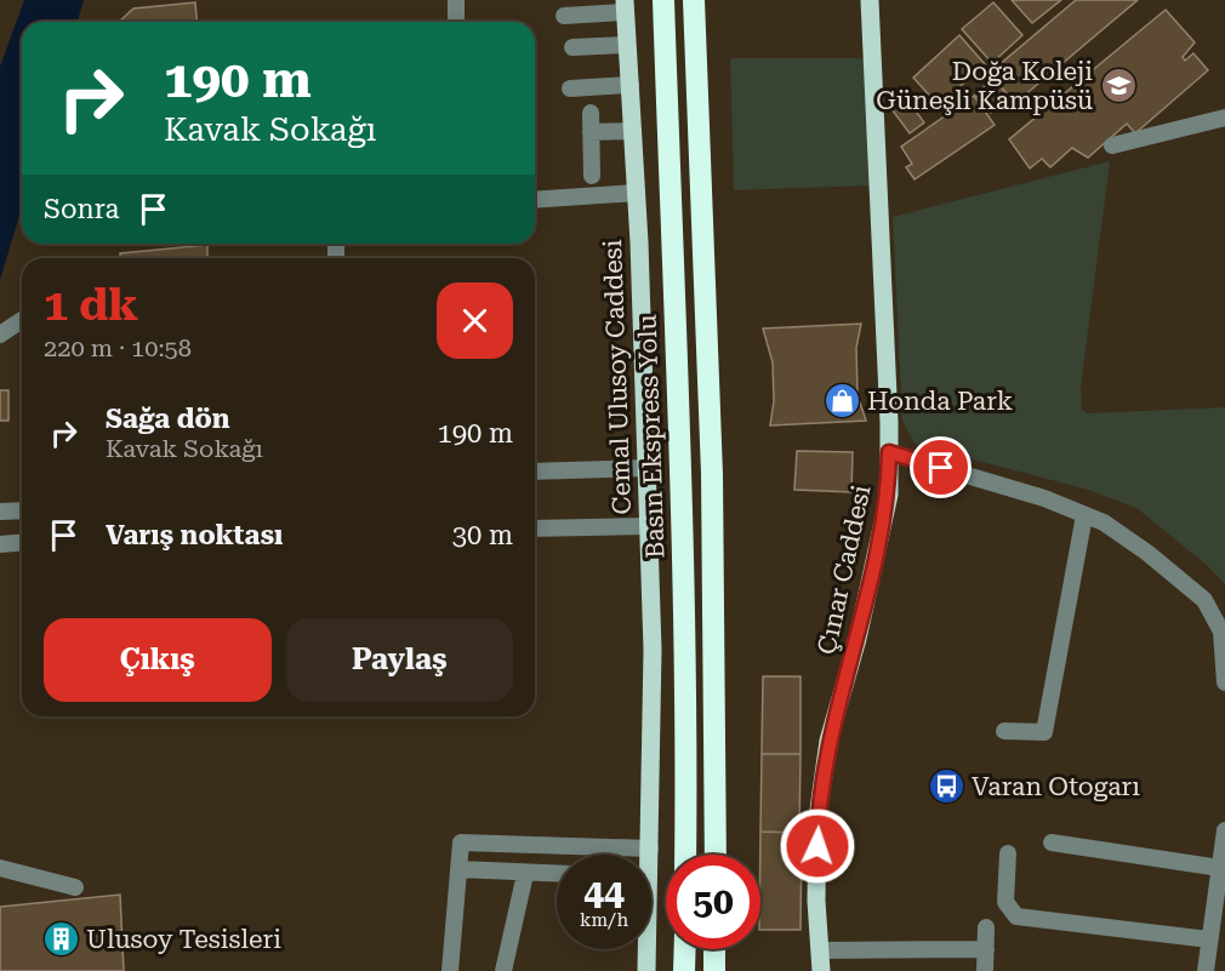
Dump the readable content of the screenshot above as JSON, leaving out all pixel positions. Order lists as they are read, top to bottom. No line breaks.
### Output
{"streets":{"highway":["Basın Ekspress Yolu"],"main road":["Cemal Ulusoy Caddesi","Çınar Caddesi"]},"places":{"school or university":["Doğa Koleji Güneşli Kampüsü"],"shop":["Honda Park"],"bus stop":["Varan Otogarı"],"building":["Ulusoy Tesisleri"]},"page":{"turn":["190 m","Kavak Sokağı"],"then":"Sonra","heading":["1 dk","220 m · 10:58"],"list":[{"name":"Sağa dön","note":"Kavak Sokağı","value":"190 m"},{"name":"Varış noktası","value":"30 m"}],"buttons":["Çıkış","Paylaş"],"speed":"44 km/h","limit":"50"}}
